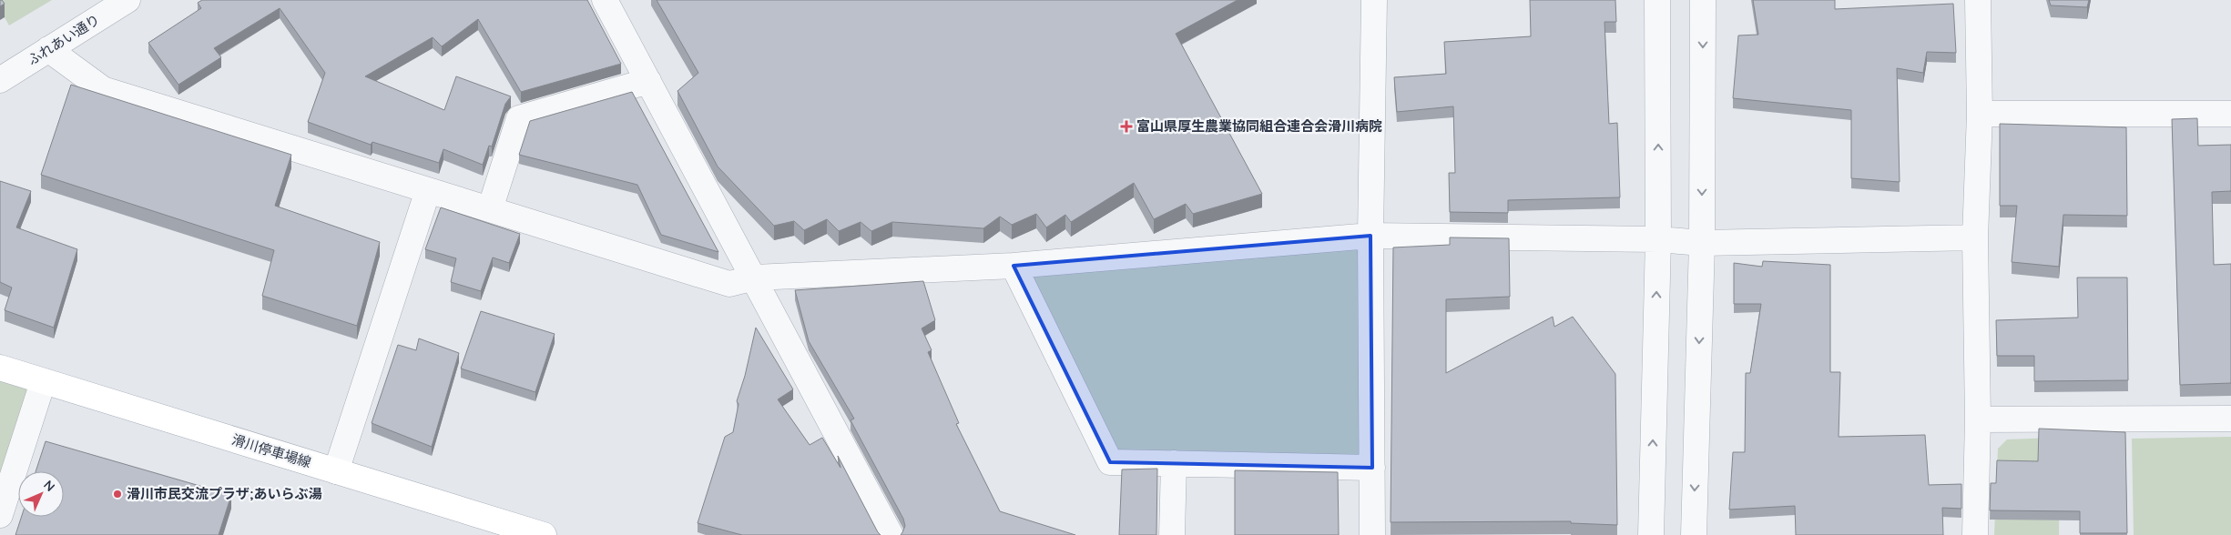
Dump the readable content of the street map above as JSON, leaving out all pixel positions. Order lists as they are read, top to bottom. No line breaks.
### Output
{"streets":{"main road":["滑川停車場線"],"street":["ふれあい通り"]},"places":{"health":["富山県厚生農業協同組合連合会滑川病院"],"other":["滑川市民交流プラザ;あいらぶ湯"]},"north":"top right"}
